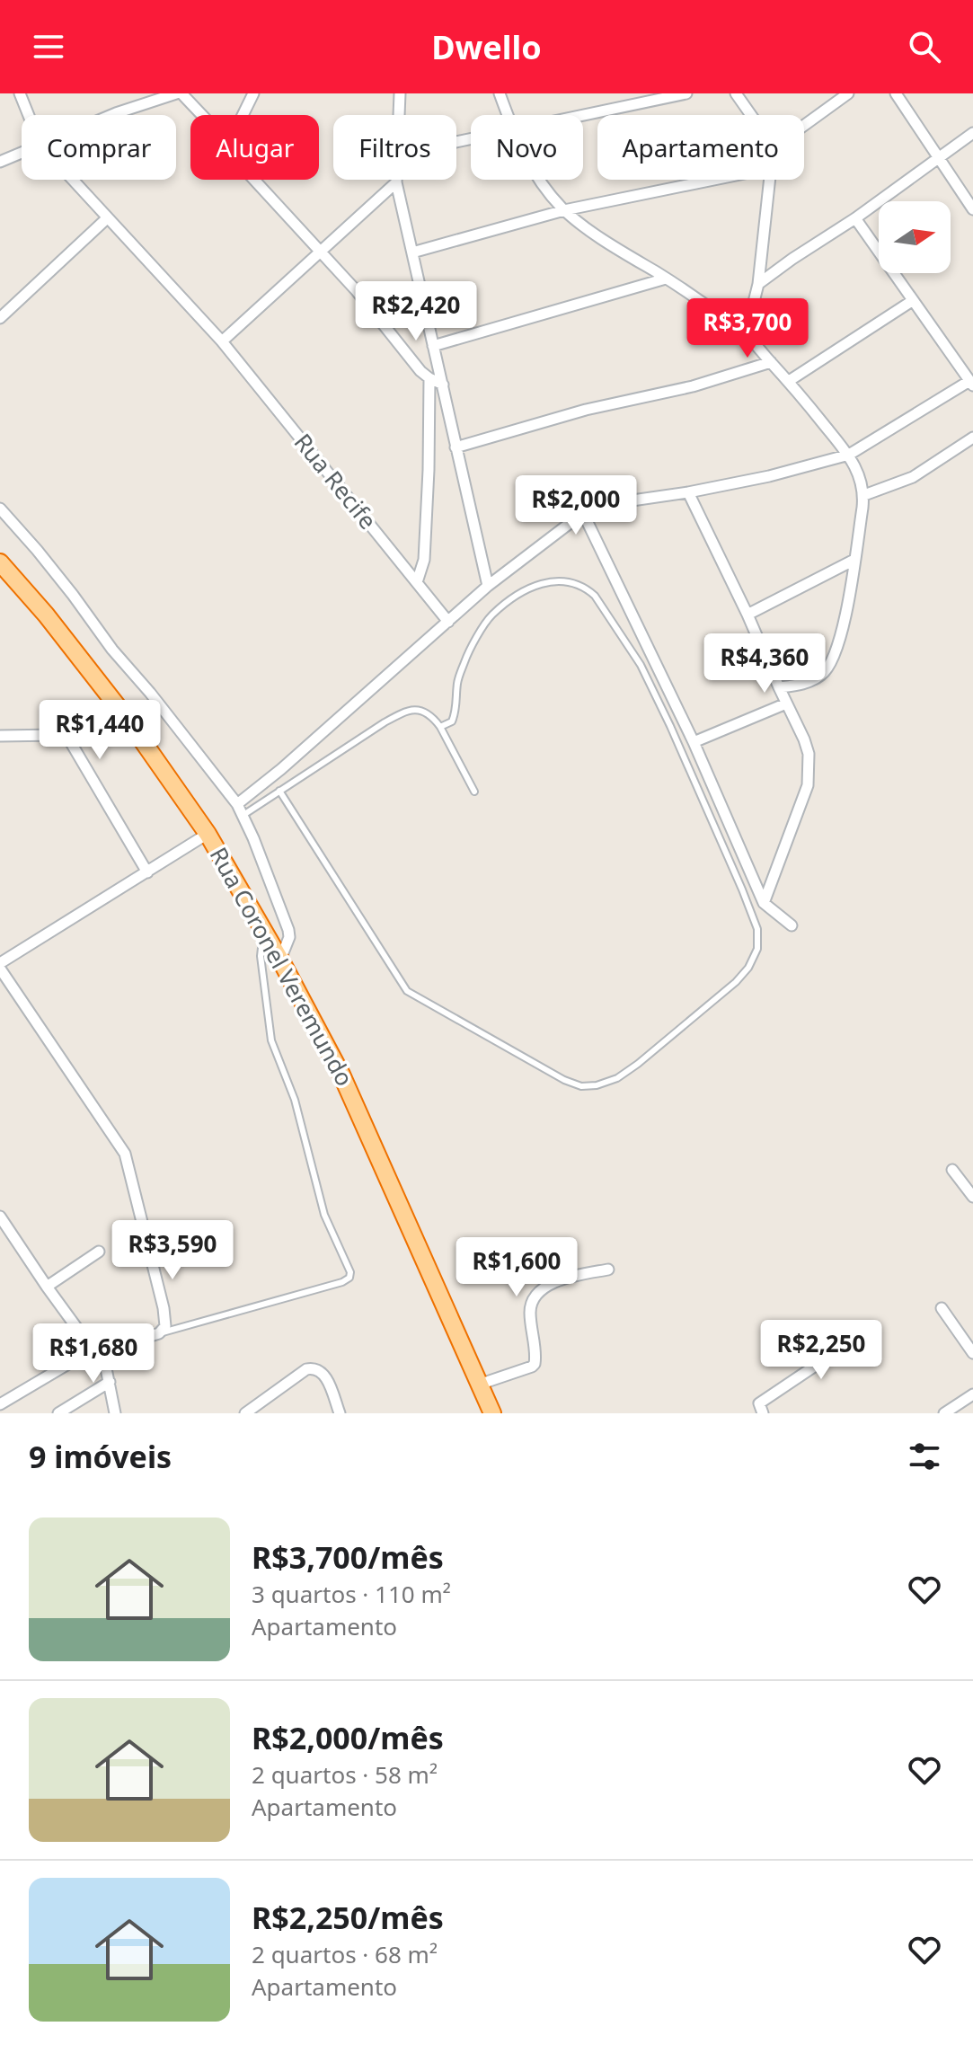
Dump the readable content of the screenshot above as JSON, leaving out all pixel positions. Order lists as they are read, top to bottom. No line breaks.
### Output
{"streets":{"highway":["Rua Coronel Veremundo"],"street":["Rua Recife"]},"north":"right","page":{"header":"Dwello","chip":["Comprar","Alugar","Filtros","Novo","Apartamento"],"price":["R$2,420","R$3,700","R$2,000","R$4,360","R$1,440","R$3,590","R$1,600","R$2,250","R$1,680"],"heading":"9 imóveis","list":[{"name":"R$3,700/mês","note":"3 quartos · 110 m² · Apartamento"},{"name":"R$2,000/mês","note":"2 quartos · 58 m² · Apartamento"},{"name":"R$2,250/mês","note":"2 quartos · 68 m² · Apartamento"}]}}
